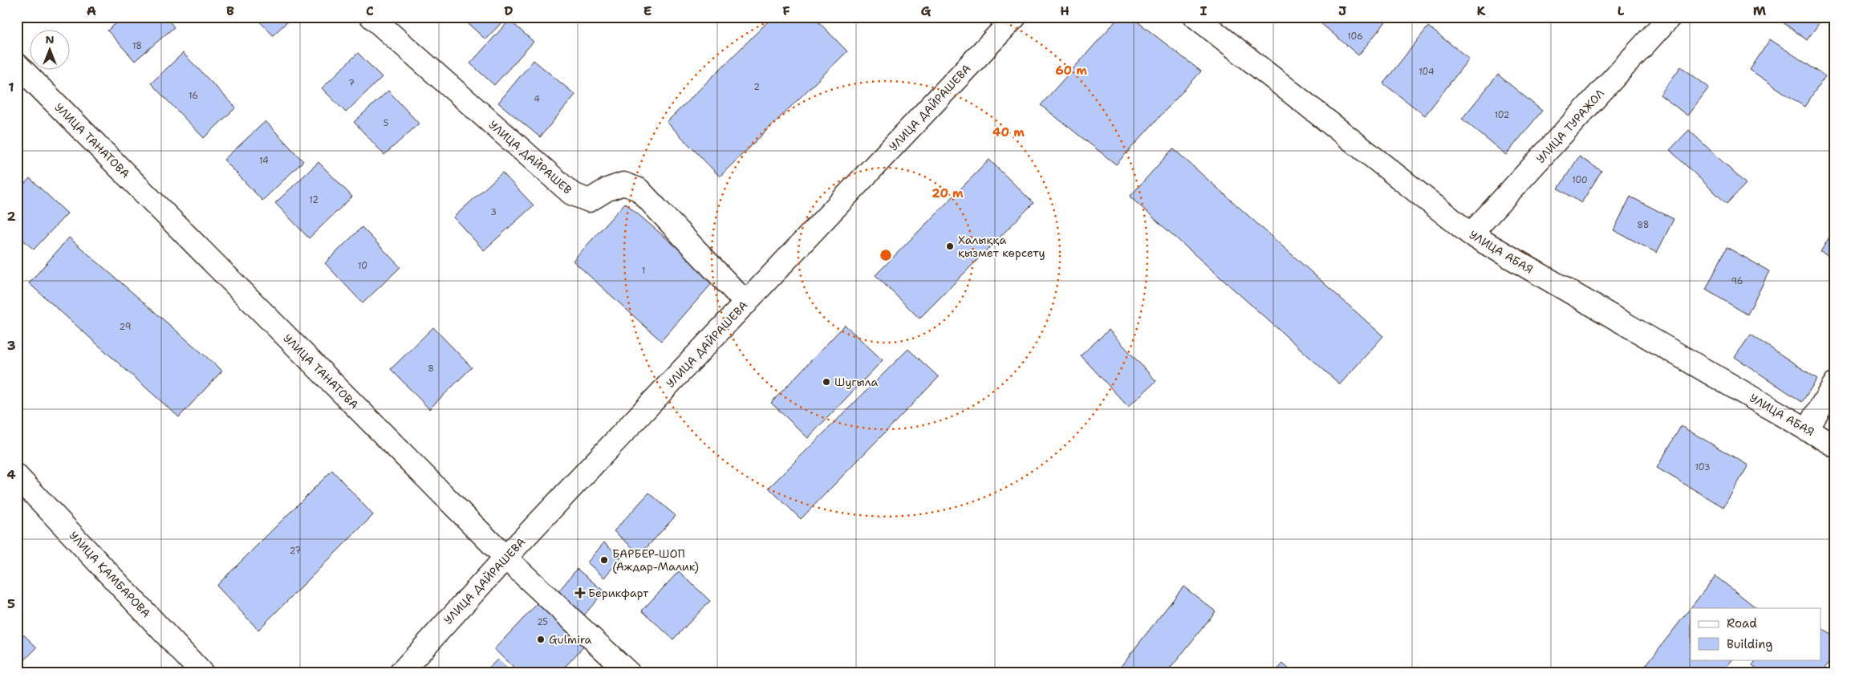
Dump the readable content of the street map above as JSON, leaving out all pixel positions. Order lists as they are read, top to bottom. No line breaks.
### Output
{"streets":{"street":["УЛИЦА ДАЙРАШЕВА","УЛИЦА ТУРАЖОЛ","УЛИЦА ТАНАТОВА","УЛИЦА ДАЙРАШЕВ","УЛИЦА АБАЯ","УЛИЦА ҚАМБАРОВА"]},"crossings":[["УЛИЦА ДАЙРАШЕВА","УЛИЦА ТАНАТОВА"],["УЛИЦА ДАЙРАШЕВА","УЛИЦА ДАЙРАШЕВ"],["УЛИЦА ТУРАЖОЛ","УЛИЦА АБАЯ"]],"places":{"other":["Халыққа қызмет көрсету","Шугыла","БАРБЕР-ШОП (Аждар-Малик)","Gulmira"],"health":["Берикфарт"]},"house_numbers":["106","18","104","7","2","16","4","102","5","14","100","12","3","88","10","1","96","29","8","103","27","25"],"legend":["Road","Building"],"north":"top","grid":{"columns":["A","B","C","D","E","F","G","H","I","J","K","L","M"],"rows":["1","2","3","4","5"]},"rings":["60 m","40 m","20 m"]}
